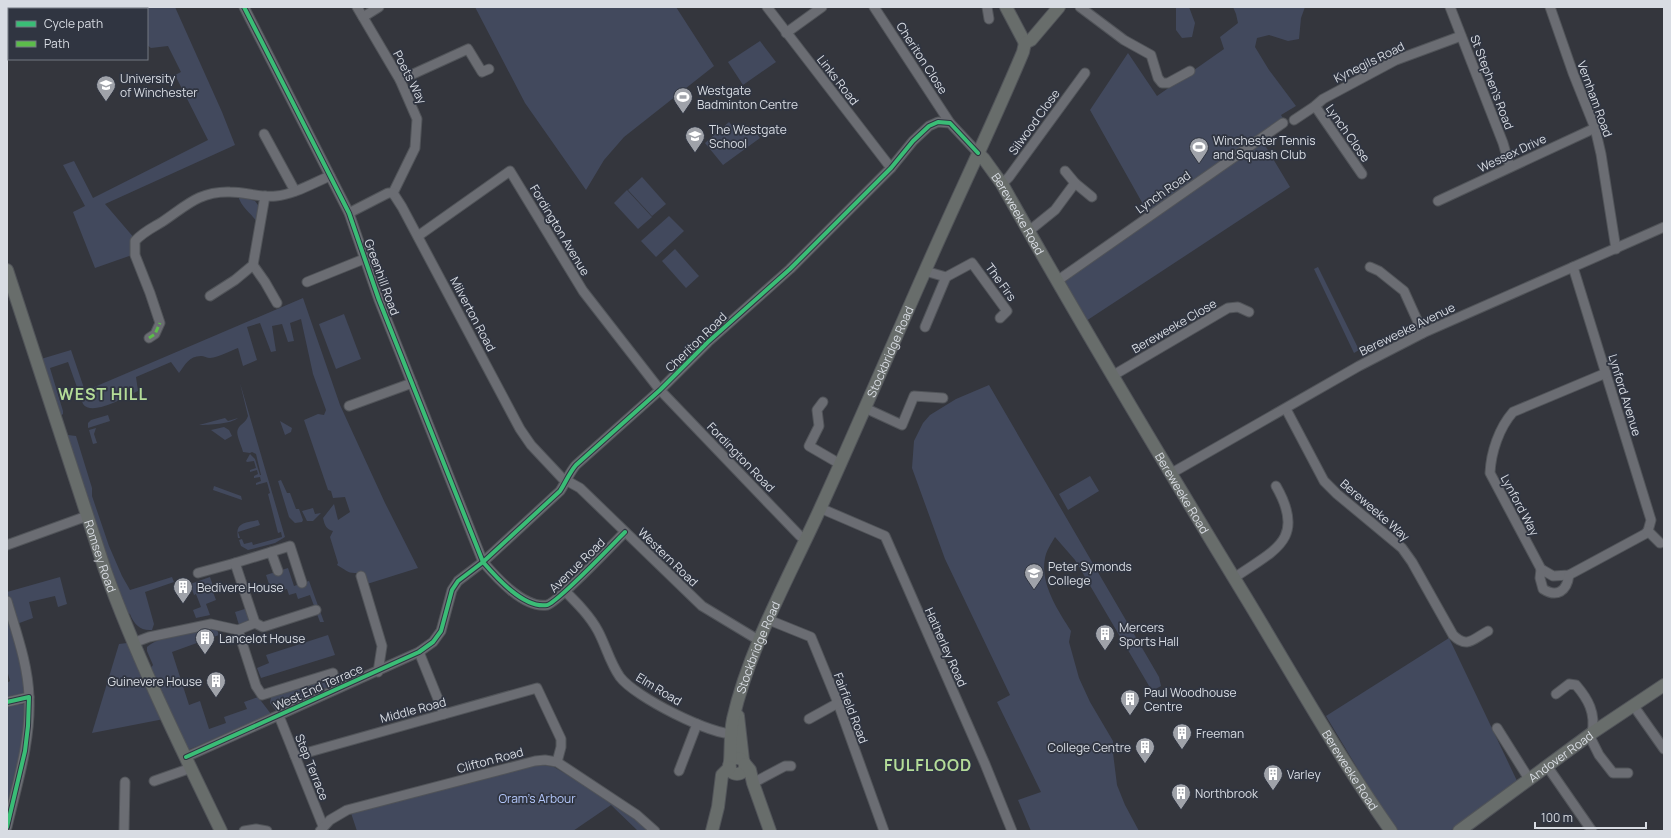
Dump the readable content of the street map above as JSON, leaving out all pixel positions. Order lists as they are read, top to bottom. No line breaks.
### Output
{"streets":{"main road":["Bereweeke Road","Stockbridge Road","Romsey Road","Andover Road"],"street":["Cheriton Close","Kynegils Road","Poets Way","Links Road","St Stephen's Road","Vernham Road","Silwood Close","Lynch Close","Wessex Drive","Lynch Road","Fordington Avenue","Greenhill Road","The Firs","Milverton Road","Bereweeke Close","Bereweeke Avenue","Cheriton Road","Lynford Avenue","Fordington Road","Lynford Way","Bereweeke Way","Western Road","Avenue Road","Hatherley Road","West End Terrace","Elm Road","Fairfield Road","Middle Road","Clifton Road","Step Terrace"]},"crossings":[["Cheriton Close","Cheriton Road"],["Kynegils Road","St Stephen's Road"],["Kynegils Road","Lynch Close"],["Poets Way","Milverton Road"],["Links Road","Cheriton Road"],["St Stephen's Road","Wessex Drive"],["Vernham Road","Wessex Drive"],["Vernham Road","Bereweeke Avenue"],["Silwood Close","Bereweeke Road"],["Lynch Road","Bereweeke Road"],["Bereweeke Road","Bereweeke Close"],["Bereweeke Road","Bereweeke Avenue"],["Bereweeke Road","Stockbridge Road"],["Fordington Avenue","Milverton Road"],["Fordington Avenue","Cheriton Road"],["Fordington Avenue","Fordington Road"],["Greenhill Road","Cheriton Road"],["Greenhill Road","Avenue Road"],["Milverton Road","Cheriton Road"],["Milverton Road","Western Road"],["Bereweeke Avenue","Lynford Avenue"],["Bereweeke Avenue","Bereweeke Way"],["Cheriton Road","Fordington Road"],["Cheriton Road","Western Road"],["Cheriton Road","Avenue Road"],["Cheriton Road","West End Terrace"],["Stockbridge Road","Fordington Road"],["Stockbridge Road","Western Road"],["Stockbridge Road","Hatherley Road"],["Stockbridge Road","Elm Road"],["Stockbridge Road","Fairfield Road"],["Lynford Avenue","Lynford Way"],["Romsey Road","West End Terrace"],["Western Road","Avenue Road"],["Avenue Road","Elm Road"],["West End Terrace","Step Terrace"],["Middle Road","Clifton Road"],["Middle Road","Step Terrace"],["Clifton Road","Step Terrace"]],"districts":["WEST HILL","FULFLOOD"],"parks":["Oram's Arbour"],"places":{"school or university":["University of Winchester","The Westgate School","Peter Symonds College"],"sports":["Westgate Badminton Centre","Winchester Tennis and Squash Club"],"building":["Bedivere House","Mercers Sports Hall","Lancelot House","Guinevere House","Paul Woodhouse Centre","Freeman","College Centre","Varley","Northbrook"]},"legend":["Cycle path","Path"],"scale_bar":"100 m"}
